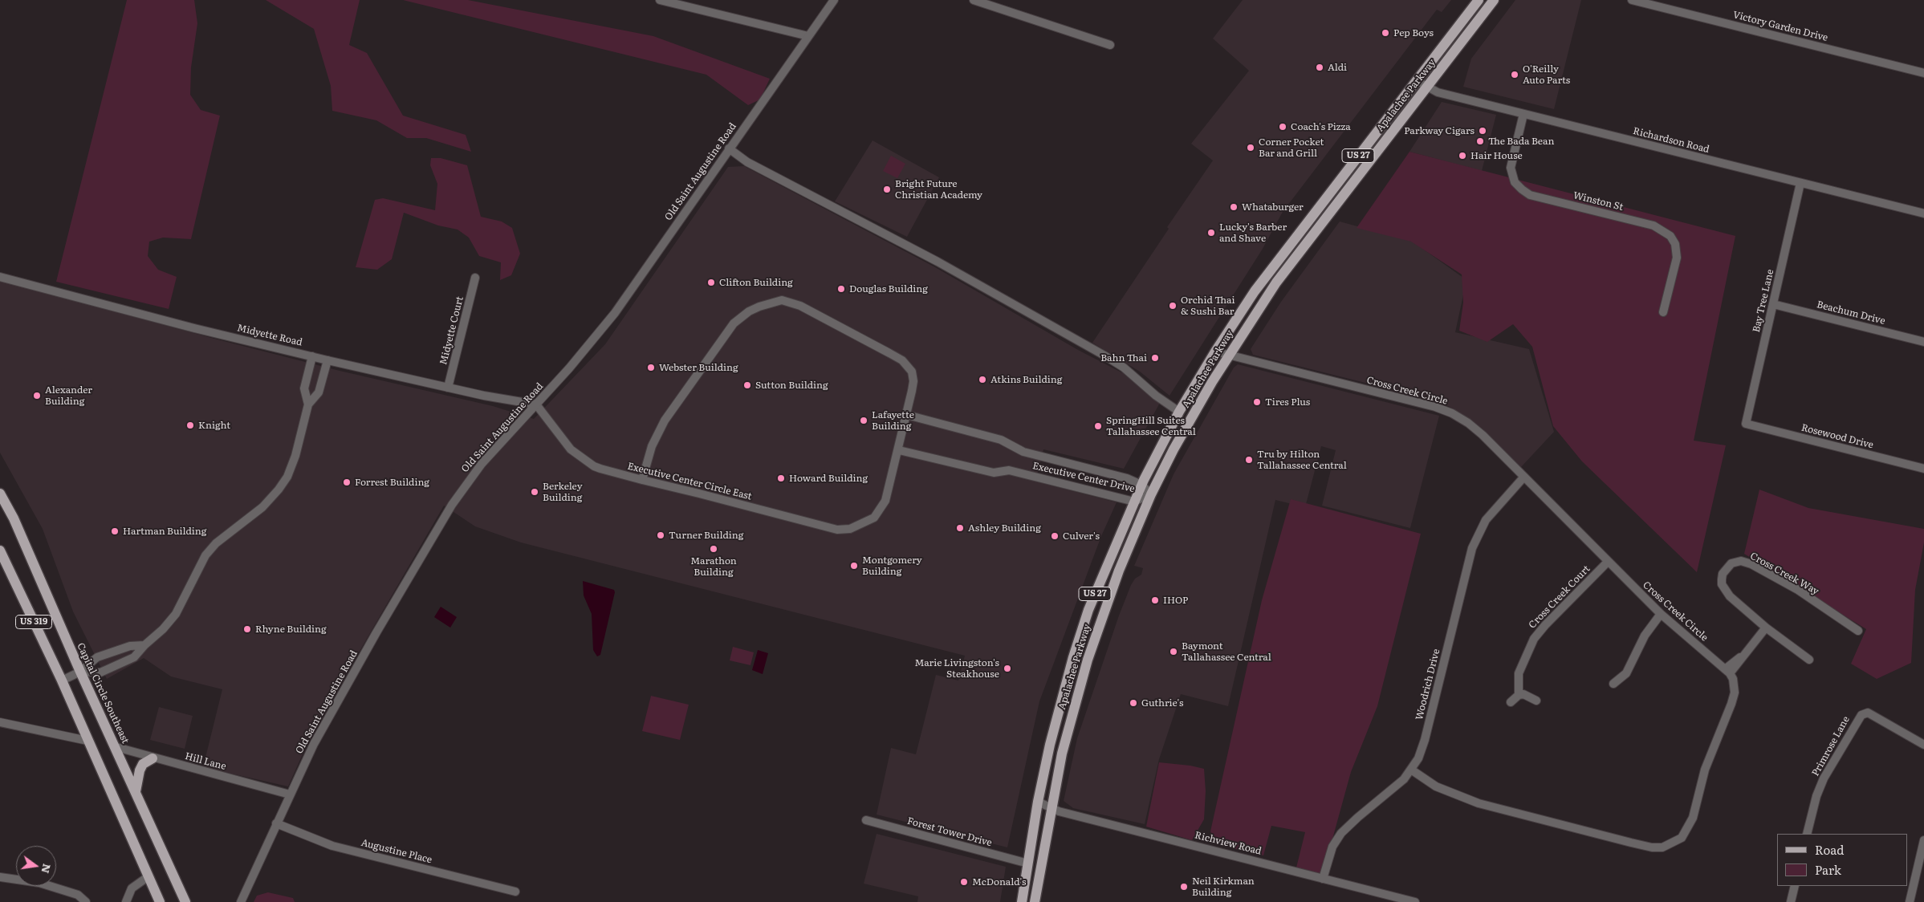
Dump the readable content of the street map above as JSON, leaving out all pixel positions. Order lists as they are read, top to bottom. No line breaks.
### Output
{"streets":{"main road":["Apalachee Parkway","US 27","US 319","Capital Circle Southeast"],"street":["Victory Garden Drive","Richardson Road","Old Saint Augustine Road","Winston St","Bay Tree Lane","Beachum Drive","Midyette Court","Midyette Road","Cross Creek Circle","Rosewood Drive","Executive Center Drive","Executive Center Circle East","Cross Creek Way","Cross Creek Court","Woodrich Drive","Primrose Lane","Hill Lane","Forest Tower Drive","Richview Road","Augustine Place"]},"crossings":[["Apalachee Parkway","Richardson Road"],["Apalachee Parkway","Cross Creek Circle"],["Apalachee Parkway","Executive Center Drive"],["Apalachee Parkway","Forest Tower Drive"],["Apalachee Parkway","Richview Road"],["Richardson Road","Winston St"],["Richardson Road","Bay Tree Lane"],["Old Saint Augustine Road","Midyette Road"],["Old Saint Augustine Road","Executive Center Circle East"],["Old Saint Augustine Road","Hill Lane"],["Old Saint Augustine Road","Augustine Place"],["Bay Tree Lane","Beachum Drive"],["Bay Tree Lane","Rosewood Drive"],["Midyette Court","Midyette Road"],["Midyette Road","Executive Center Circle East"],["Cross Creek Circle","Cross Creek Court"],["Cross Creek Circle","Woodrich Drive"],["Executive Center Drive","Executive Center Circle East"],["Woodrich Drive","Richview Road"],["Capital Circle Southeast","Hill Lane"]],"places":["Pep Boys","Aldi","O'Reilly Auto Parts","Coach's Pizza","Parkway Cigars","The Bada Bean","Corner Pocket Bar and Grill","Hair House","Bright Future Christian Academy","Whataburger","Lucky's Barber and Shave","Clifton Building","Douglas Building","Orchid Thai & Sushi Bar","Bahn Thai","Webster Building","Atkins Building","Sutton Building","Alexander Building","Tires Plus","Lafayette Building","Knight","SpringHill Suites Tallahassee Central","Tru by Hilton Tallahassee Central","Howard Building","Forrest Building","Berkeley Building","Ashley Building","Hartman Building","Turner Building","Culver's","Marathon Building","Montgomery Building","IHOP","Rhyne Building","Baymont Tallahassee Central","Marie Livingston's Steakhouse","Guthrie's","McDonald's","Neil Kirkman Building"],"legend":["Road","Park"],"north":"right"}
